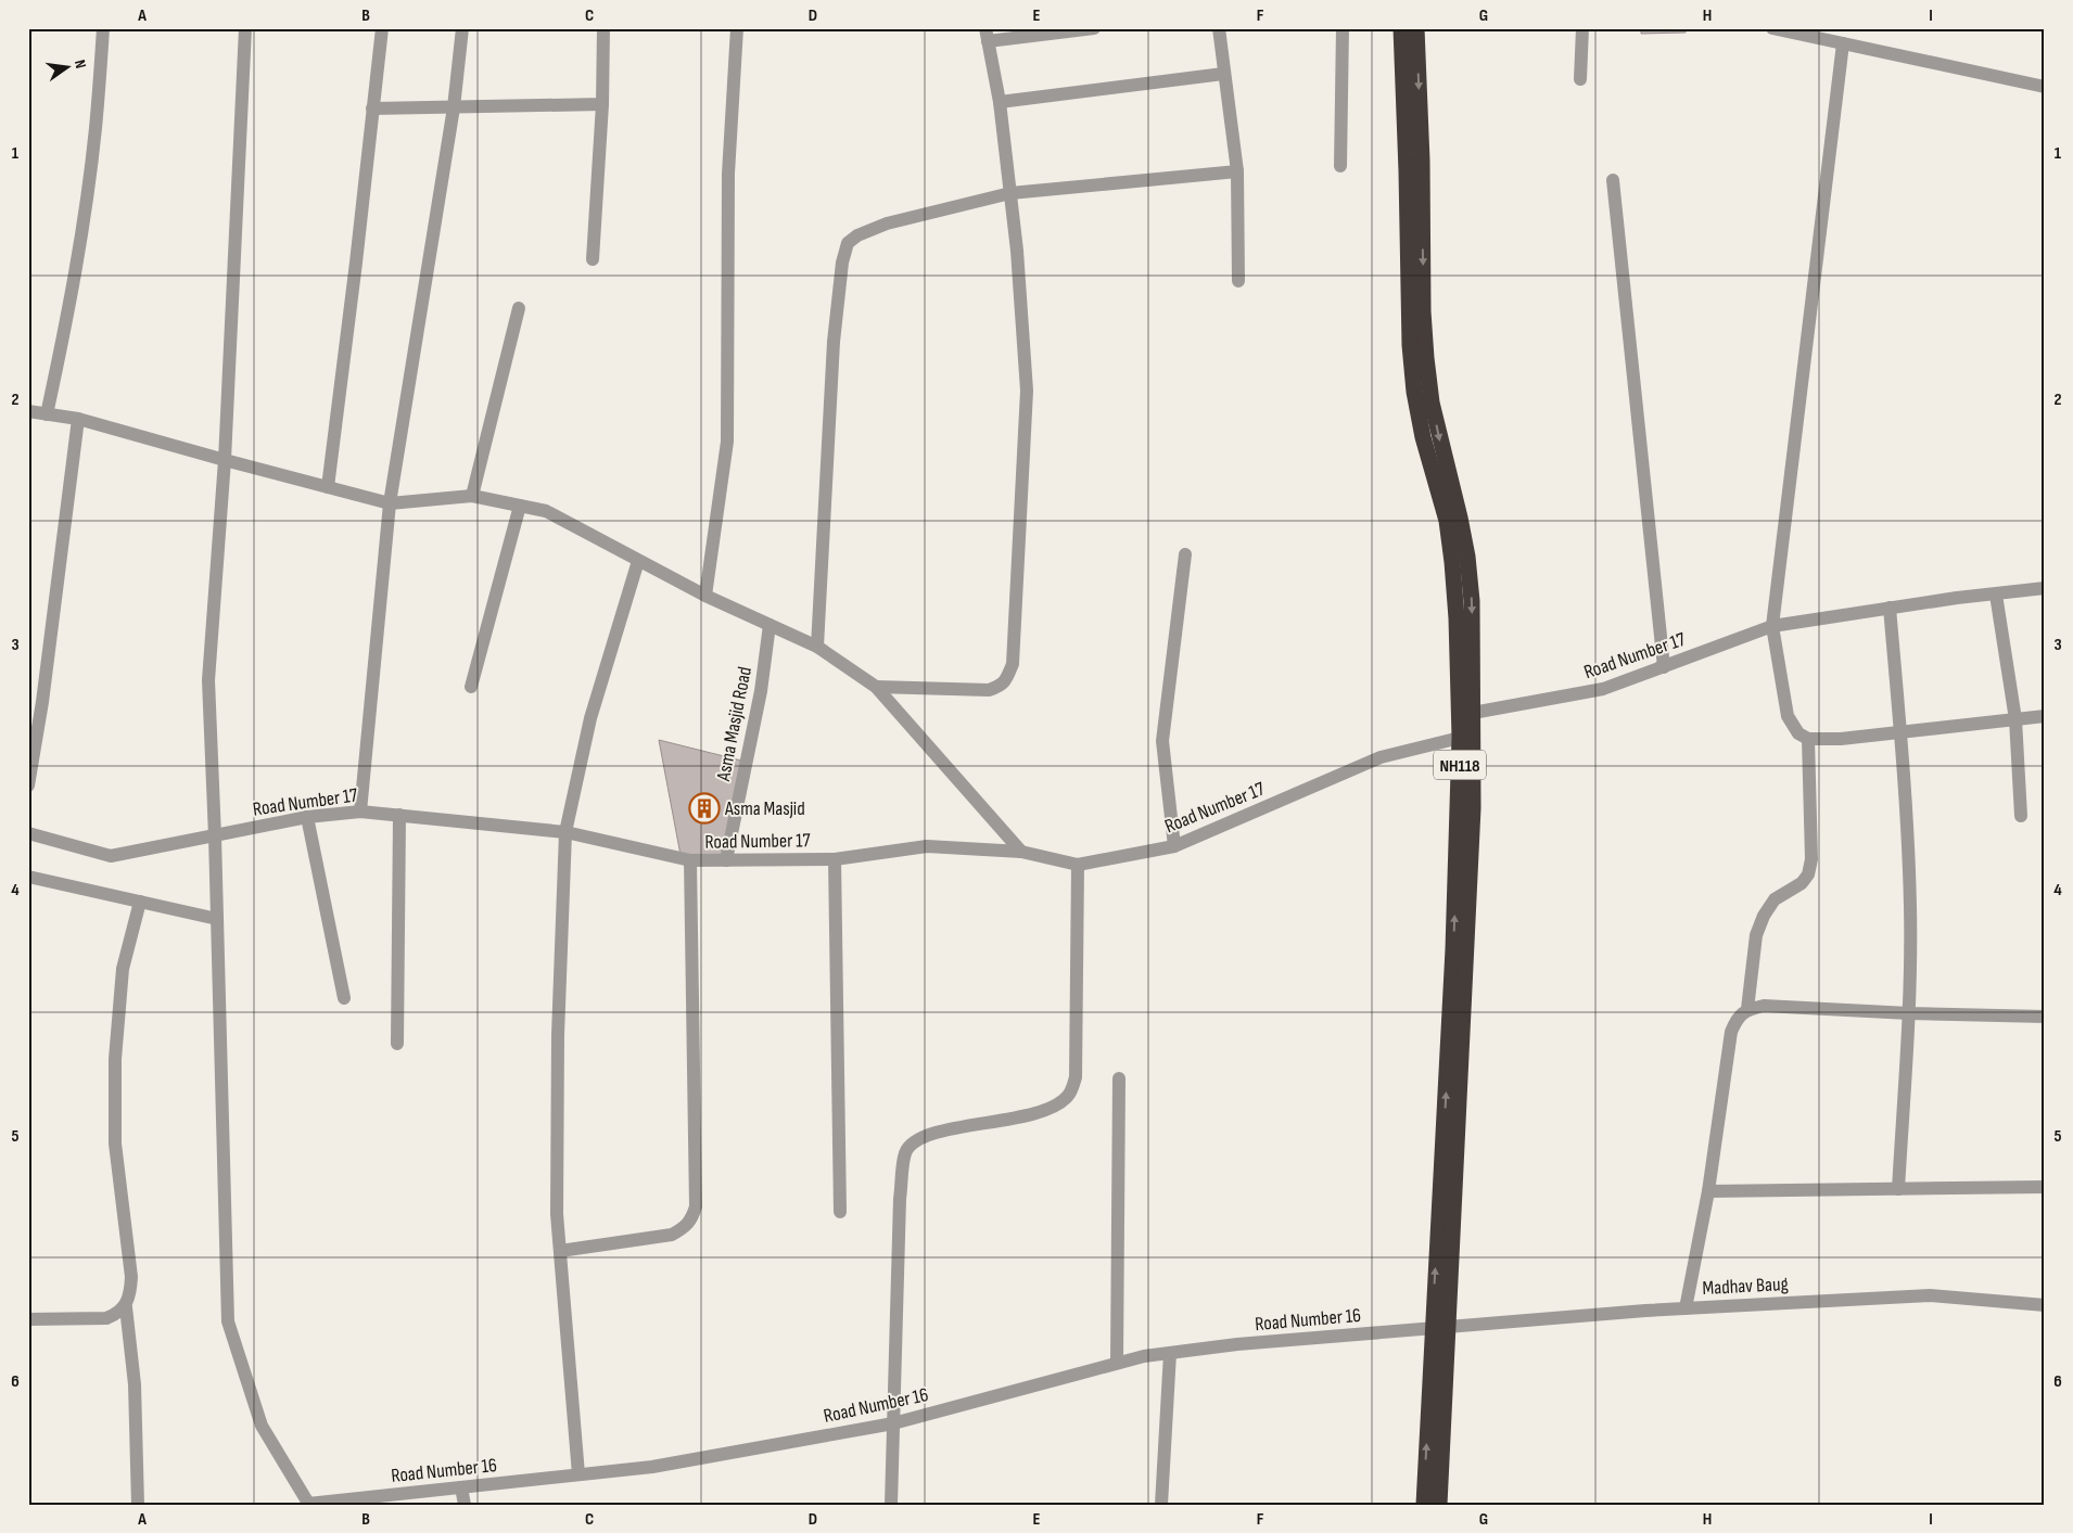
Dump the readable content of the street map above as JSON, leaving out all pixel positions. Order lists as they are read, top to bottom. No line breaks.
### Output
{"streets":{"highway":["NH118"],"street":["Road Number 17","Asma Masjid Road","Madhav Baug","Road Number 16"]},"crossings":[["Road Number 17","Asma Masjid Road"],["Road Number 17","NH118"],["NH118","Madhav Baug"],["NH118","Road Number 16"],["Madhav Baug","Road Number 16"]],"places":{"building":["Asma Masjid"]},"north":"right","grid":{"columns":["A","B","C","D","E","F","G","H","I"],"rows":["1","2","3","4","5","6"]}}
